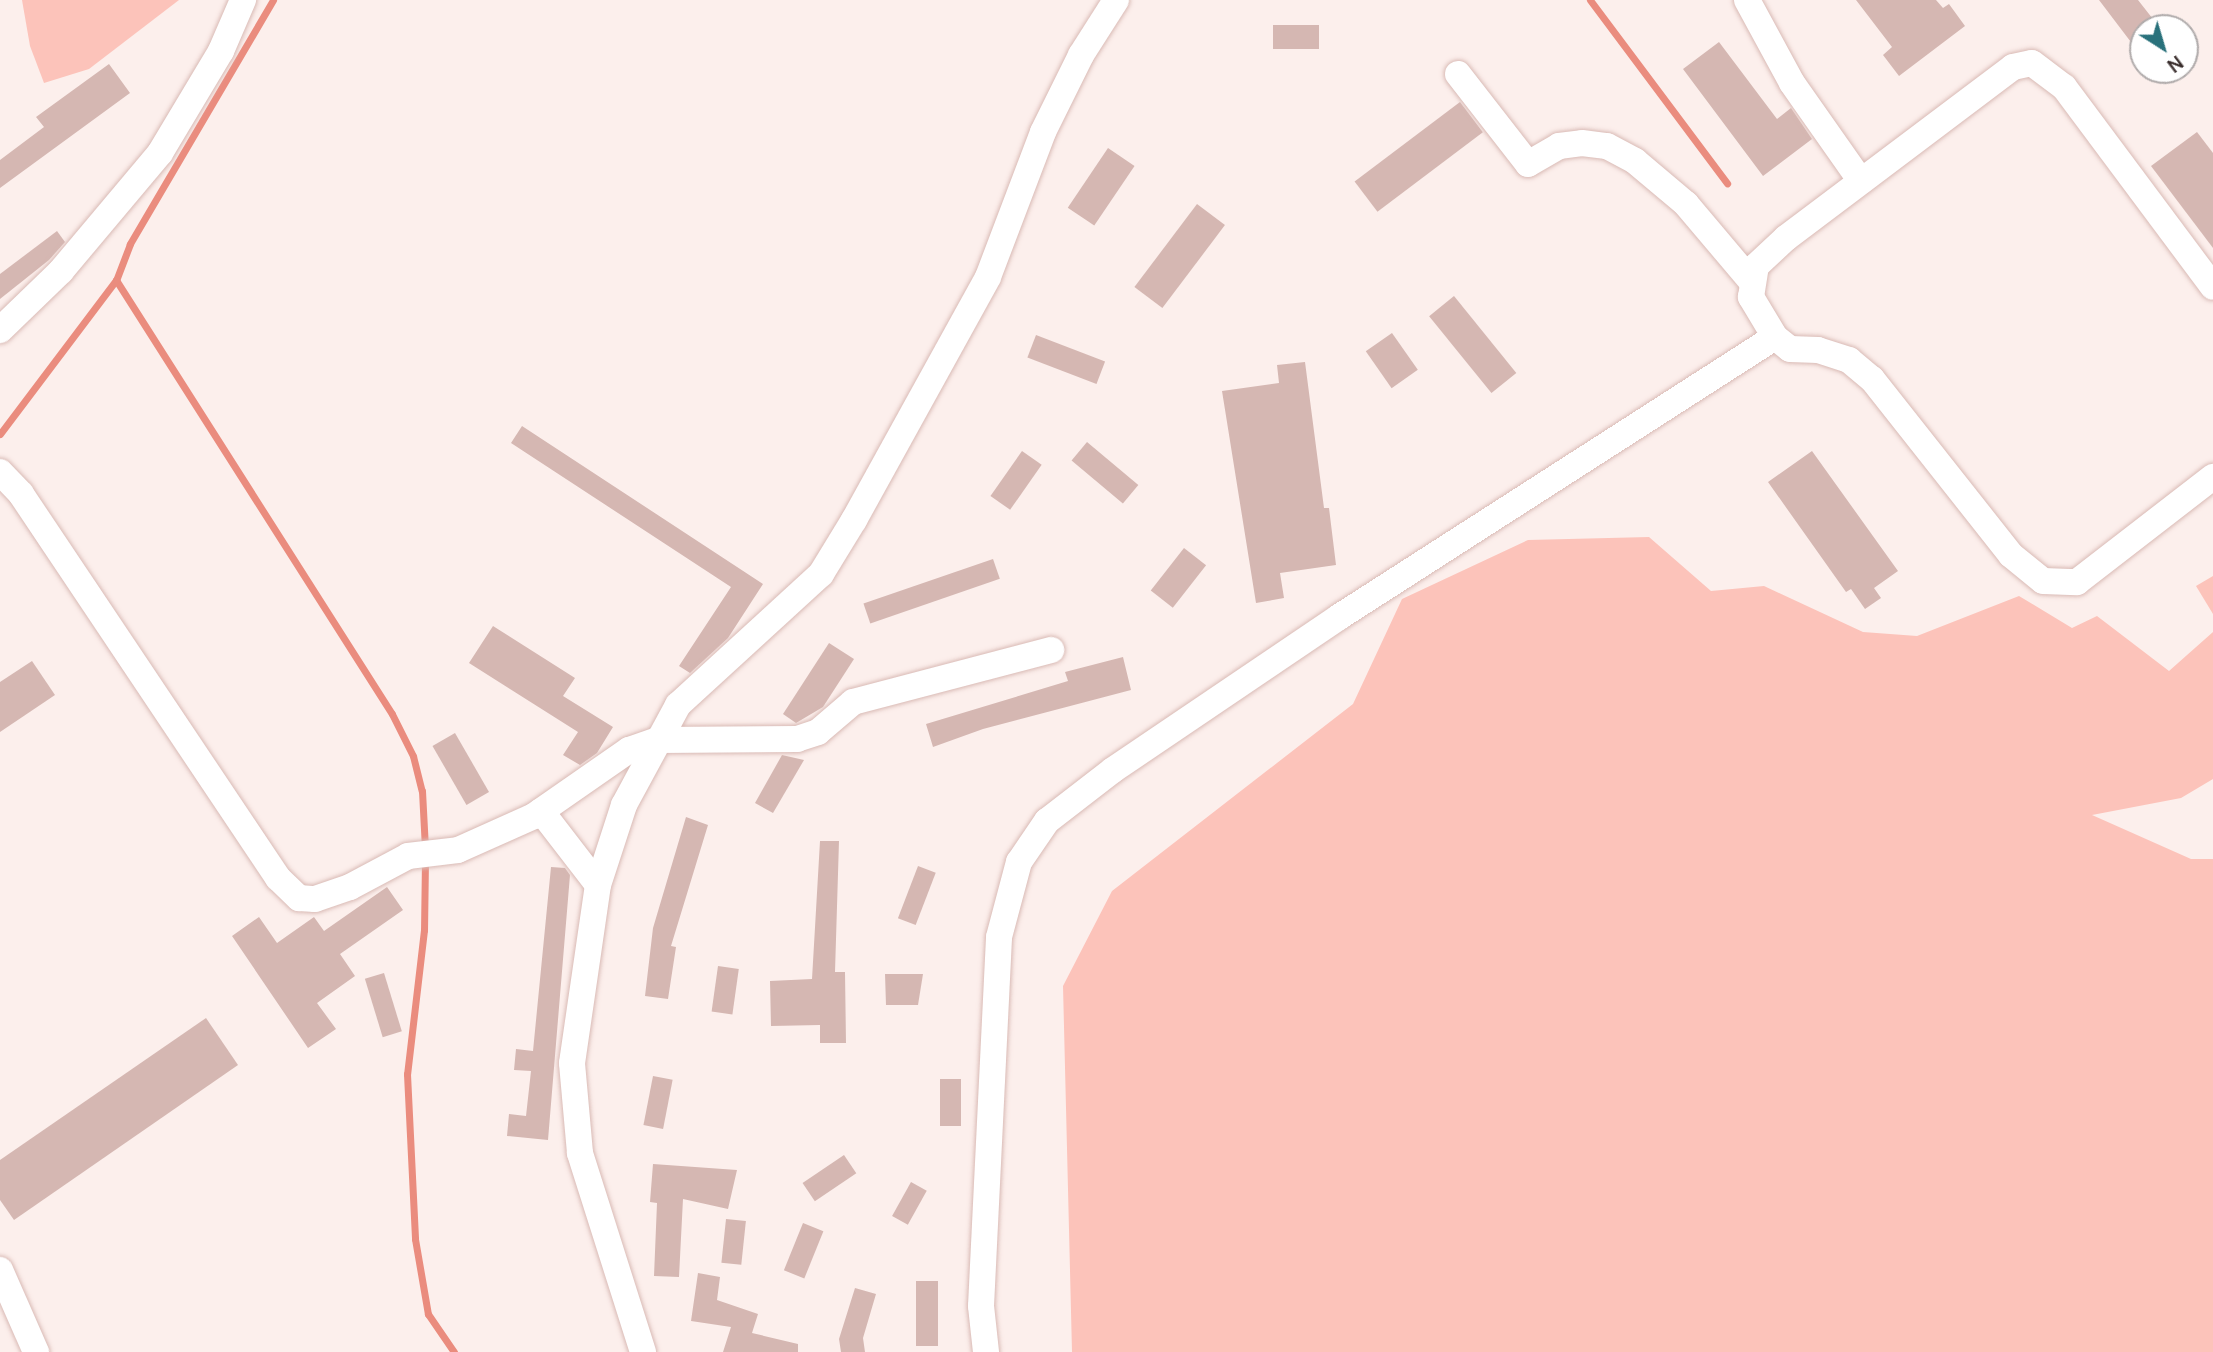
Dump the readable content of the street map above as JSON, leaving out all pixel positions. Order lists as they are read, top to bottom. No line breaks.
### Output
{"north":"bottom right"}
